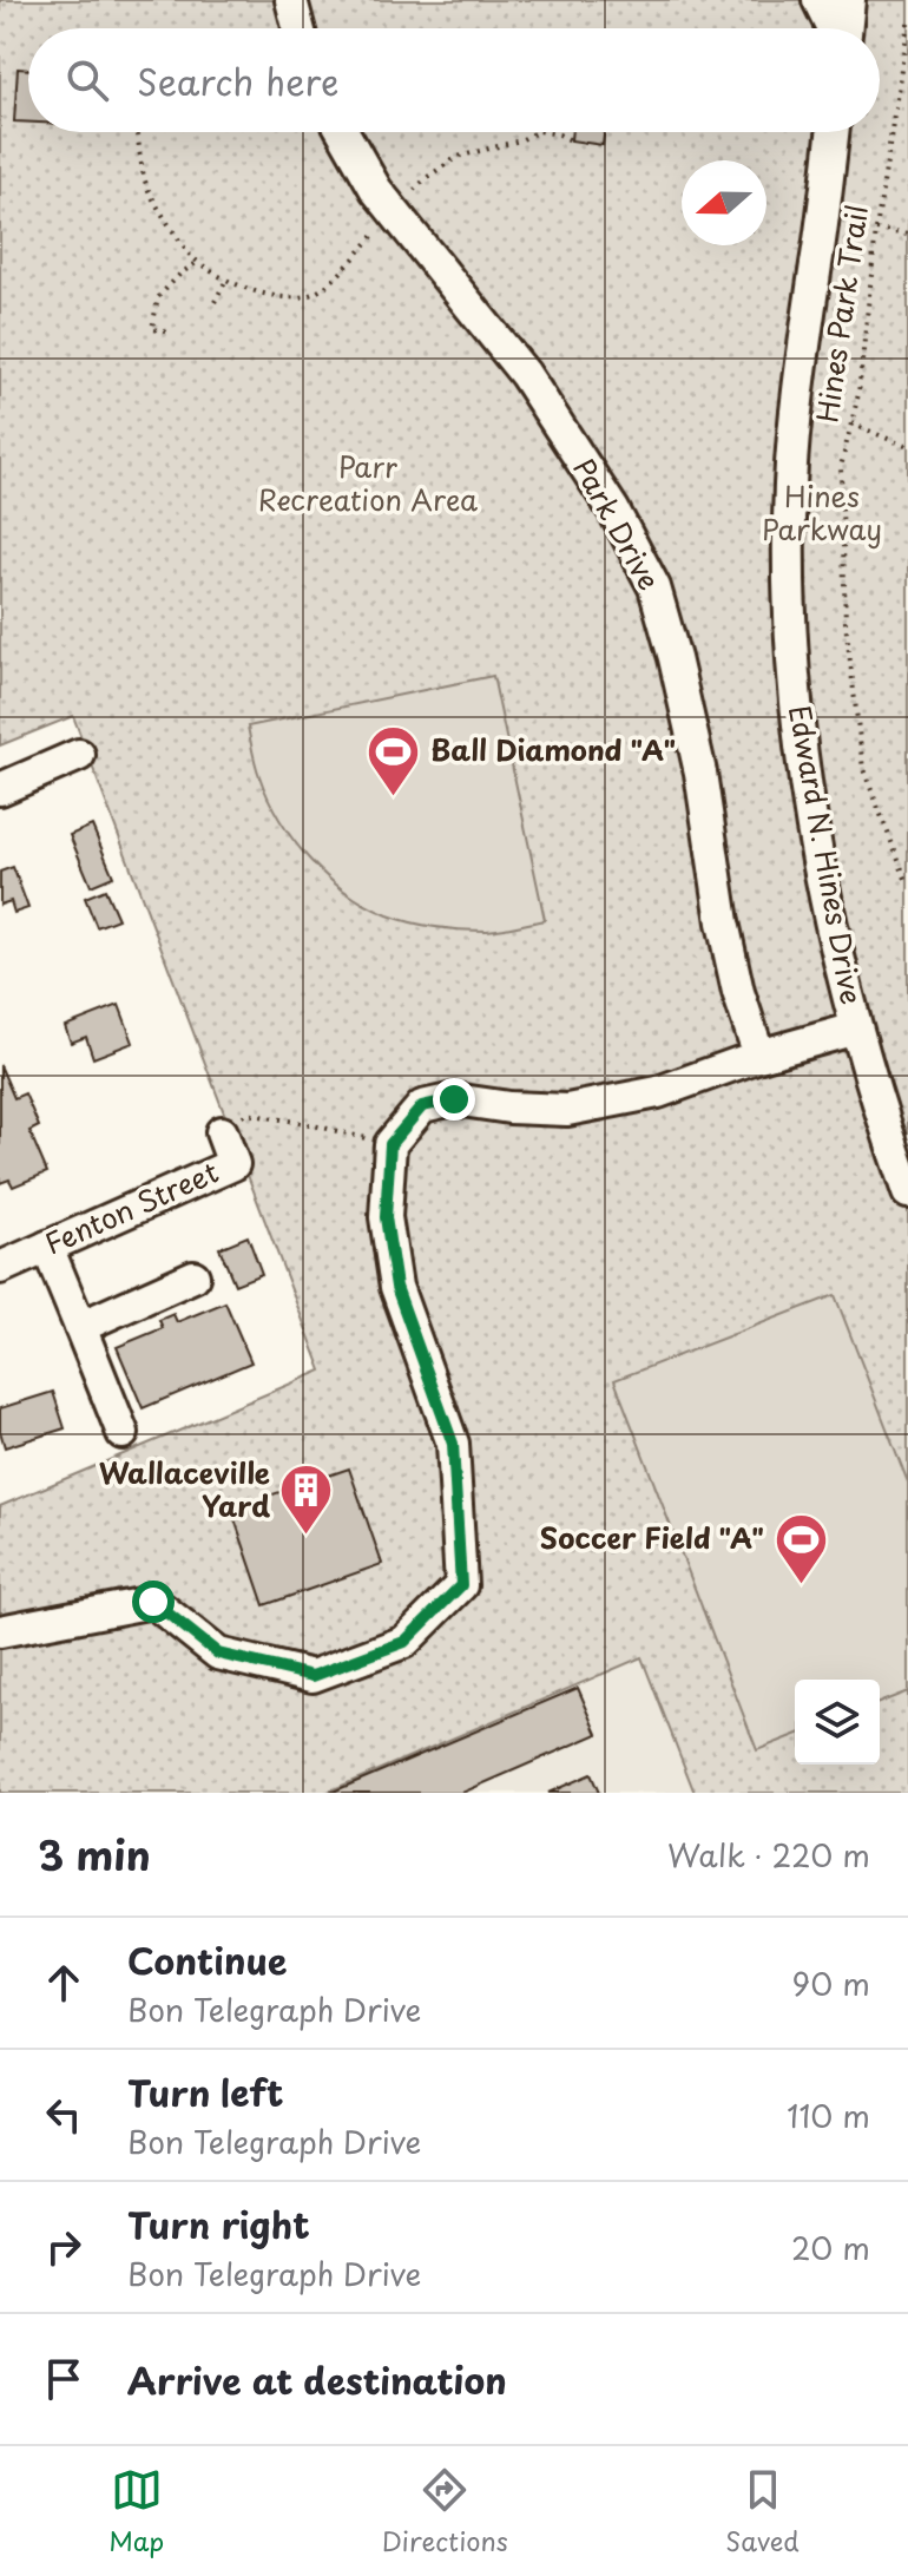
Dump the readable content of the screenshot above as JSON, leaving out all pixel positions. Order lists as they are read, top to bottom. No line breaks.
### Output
{"streets":{"street":["Park Drive","Edward N. Hines Drive","Fenton Street"],"path":["Hines Park Trail"]},"parks":["Parr Recreation Area","Hines Parkway"],"places":{"sports":["Ball Diamond \"A\"","Soccer Field \"A\""],"building":["Wallaceville Yard"]},"north":"left","page":{"search":"Search here","heading":["3 min","Walk · 220 m"],"list":[["Continue","Bon Telegraph Drive","90 m"],["Turn left","Bon Telegraph Drive","110 m"],["Turn right","Bon Telegraph Drive","20 m"],"Arrive at destination"],"nav":["Map","Directions","Saved"]}}
